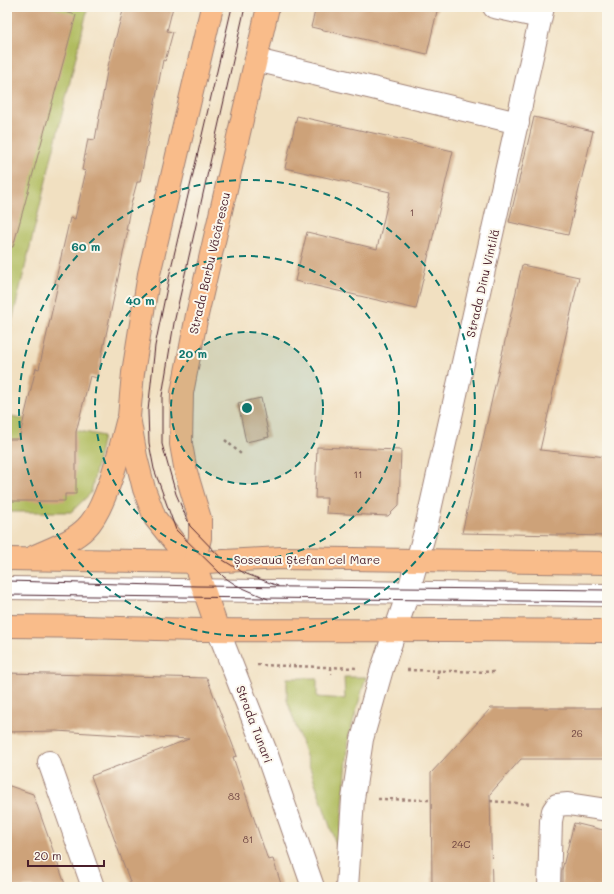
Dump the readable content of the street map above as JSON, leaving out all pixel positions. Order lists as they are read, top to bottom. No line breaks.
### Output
{"streets":{"main road":["Strada Barbu Văcărescu","Șoseaua Ștefan cel Mare","Strada Tunari"],"street":["Strada Dinu Vintilă"]},"crossings":[["Strada Barbu Văcărescu","Șoseaua Ștefan cel Mare"],["Strada Barbu Văcărescu","Strada Tunari"],["Strada Dinu Vintilă","Șoseaua Ștefan cel Mare"],["Șoseaua Ștefan cel Mare","Strada Tunari"]],"house_numbers":["1","11","26","83","81","24C"],"scale_bar":"20 m","rings":["60 m","40 m","20 m"]}
